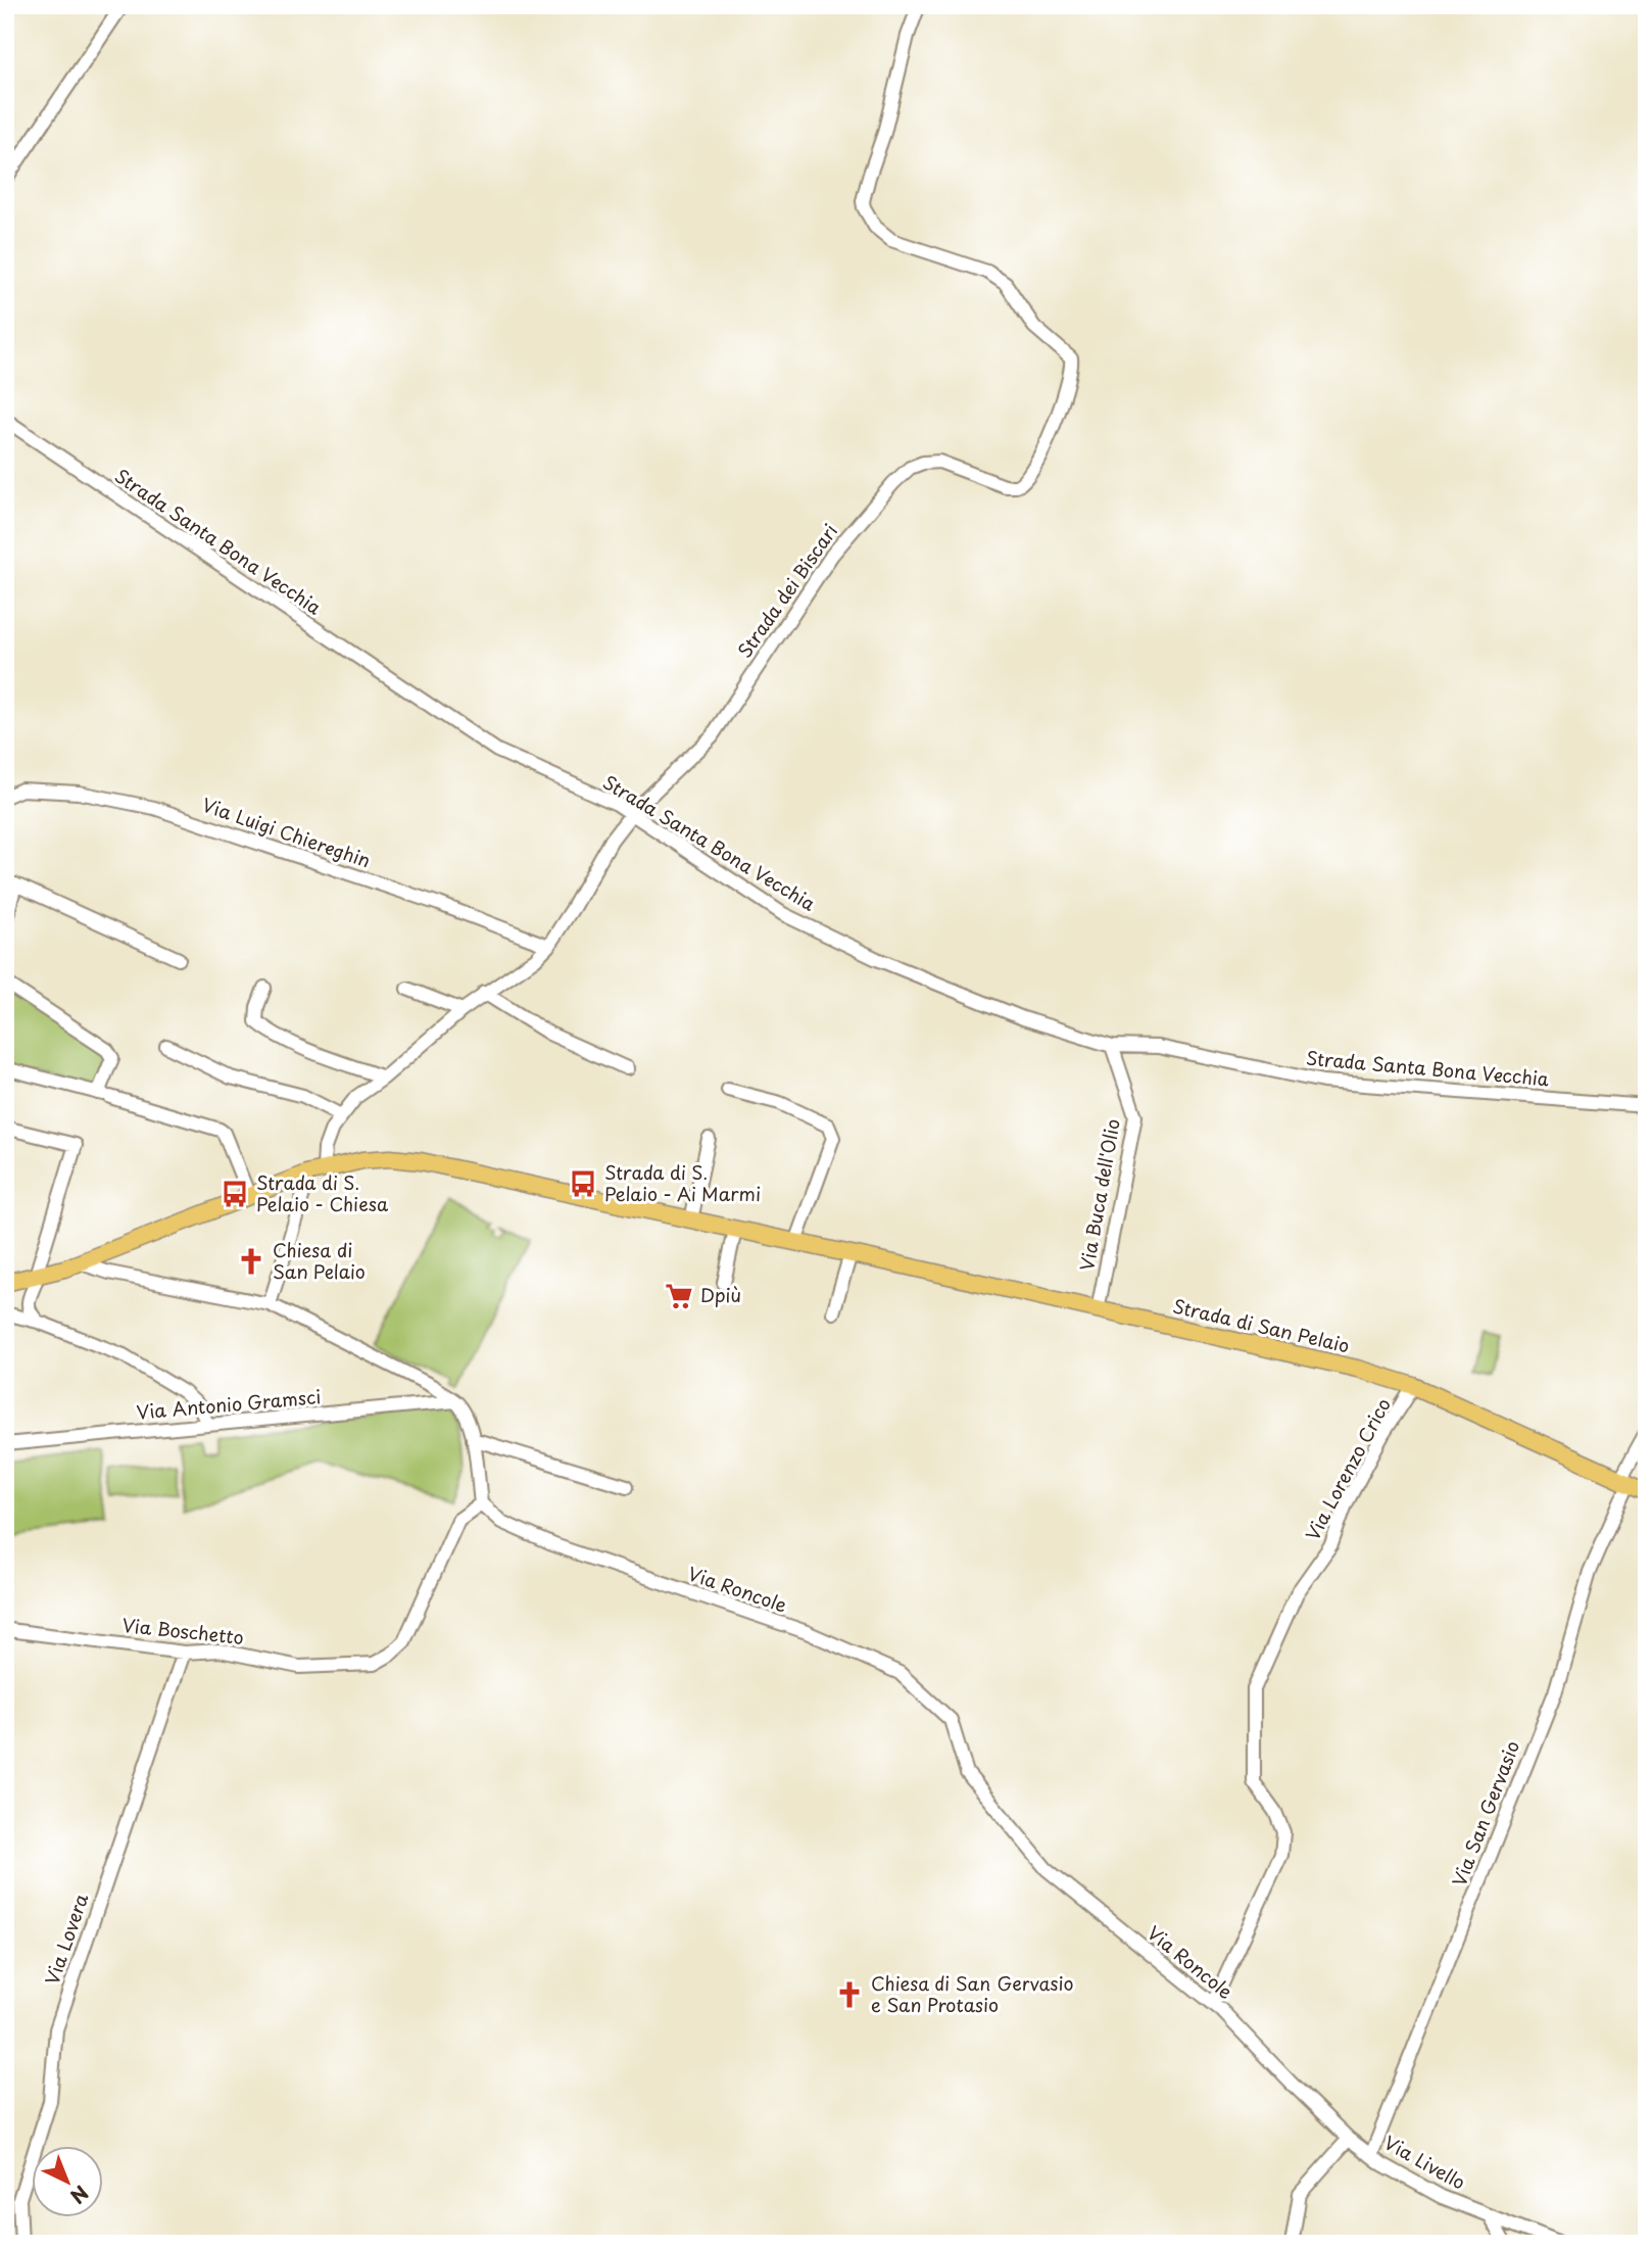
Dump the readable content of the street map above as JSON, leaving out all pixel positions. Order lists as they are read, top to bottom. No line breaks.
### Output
{"streets":{"main road":["Strada di San Pelaio"],"street":["Strada Santa Bona Vecchia","Strada dei Biscari","Via Luigi Chiereghin","Via Buca dell'Olio","Via Antonio Gramsci","Via Lorenzo Crico","Via Roncole","Via Boschetto","Via San Gervasio","Via Lovera","Via Livello"]},"crossings":[["Strada Santa Bona Vecchia","Strada dei Biscari"],["Strada Santa Bona Vecchia","Via Buca dell'Olio"],["Strada dei Biscari","Via Luigi Chiereghin"],["Strada dei Biscari","Strada di San Pelaio"],["Via Buca dell'Olio","Strada di San Pelaio"],["Strada di San Pelaio","Via Lorenzo Crico"],["Strada di San Pelaio","Via San Gervasio"],["Via Lorenzo Crico","Via Roncole"],["Via Roncole","Via Boschetto"],["Via Roncole","Via Livello"],["Via Boschetto","Via Lovera"],["Via San Gervasio","Via Livello"]],"places":{"bus stop":["Strada di S. Pelaio - Ai Marmi","Strada di S. Pelaio - Chiesa"],"church":["Chiesa di San Pelaio","Chiesa di San Gervasio e San Protasio"],"supermarket":["Dpiù"]},"north":"bottom right"}
